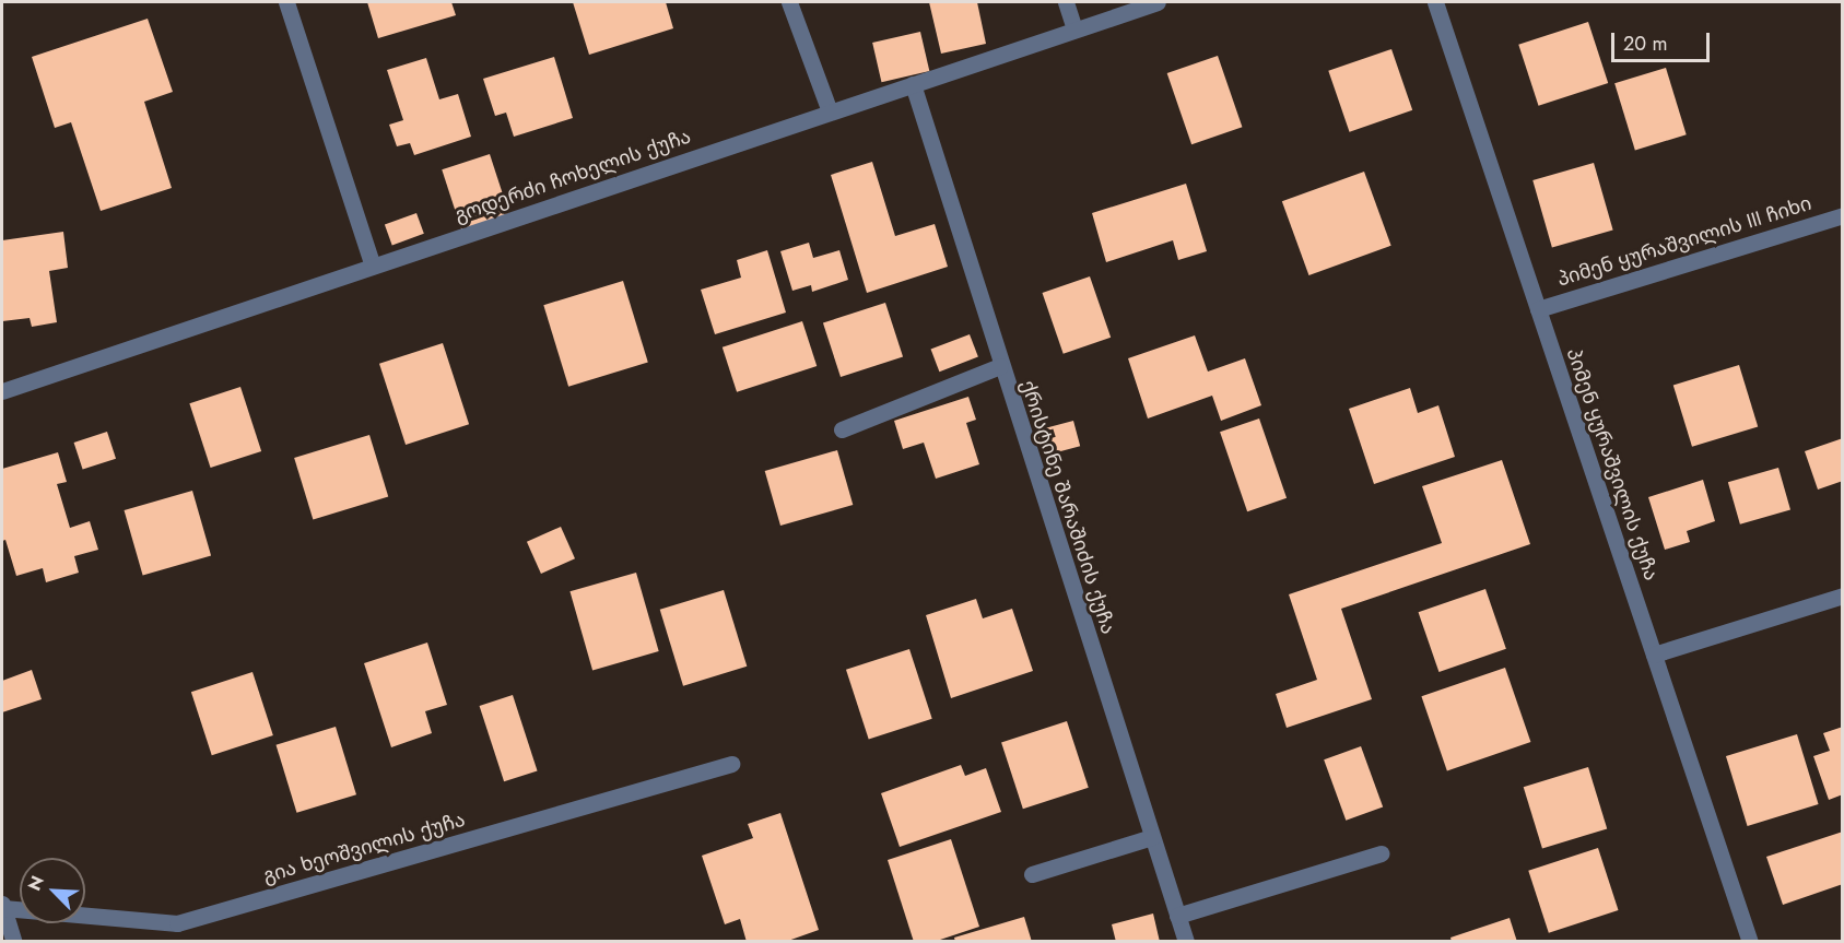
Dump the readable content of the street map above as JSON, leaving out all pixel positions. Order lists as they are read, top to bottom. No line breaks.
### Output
{"streets":{"street":["გოდერძი ჩოხელის ქუჩა","პიმენ ყურაშვილის III ჩიხი","პიმენ ყურაშვილის ქუჩა","ქრისტინე შარაშიძის ქუჩა","გია ხეოშვილის ქუჩა"]},"crossings":[["გოდერძი ჩოხელის ქუჩა","ქრისტინე შარაშიძის ქუჩა"],["პიმენ ყურაშვილის III ჩიხი","პიმენ ყურაშვილის ქუჩა"]],"scale_bar":"20 m","north":"top left"}
